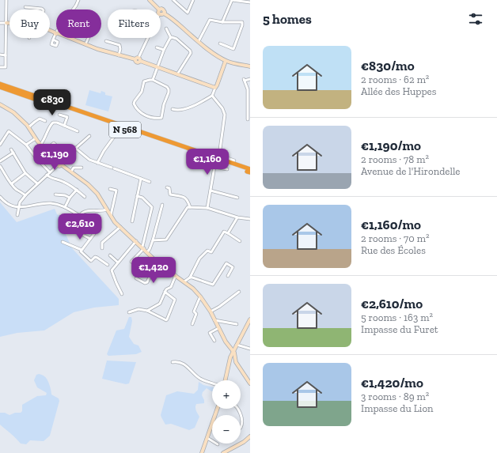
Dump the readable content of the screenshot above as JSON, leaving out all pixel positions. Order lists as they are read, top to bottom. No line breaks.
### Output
{"streets":{"highway":["N 568"]},"page":{"heading":"5 homes","chip":["Buy","Rent","Filters"],"list":[{"name":"€830/mo","note":"2 rooms · 62 m² · Allée des Huppes"},{"name":"€1,190/mo","note":"2 rooms · 78 m² · Avenue de l'Hirondelle"},{"name":"€1,160/mo","note":"2 rooms · 70 m² · Rue des Écoles"},{"name":"€2,610/mo","note":"5 rooms · 163 m² · Impasse du Furet"},{"name":"€1,420/mo","note":"3 rooms · 89 m² · Impasse du Lion"}],"price":["€830","€1,190","€1,160","€2,610","€1,420"],"map_buttons":["+","−"]}}
